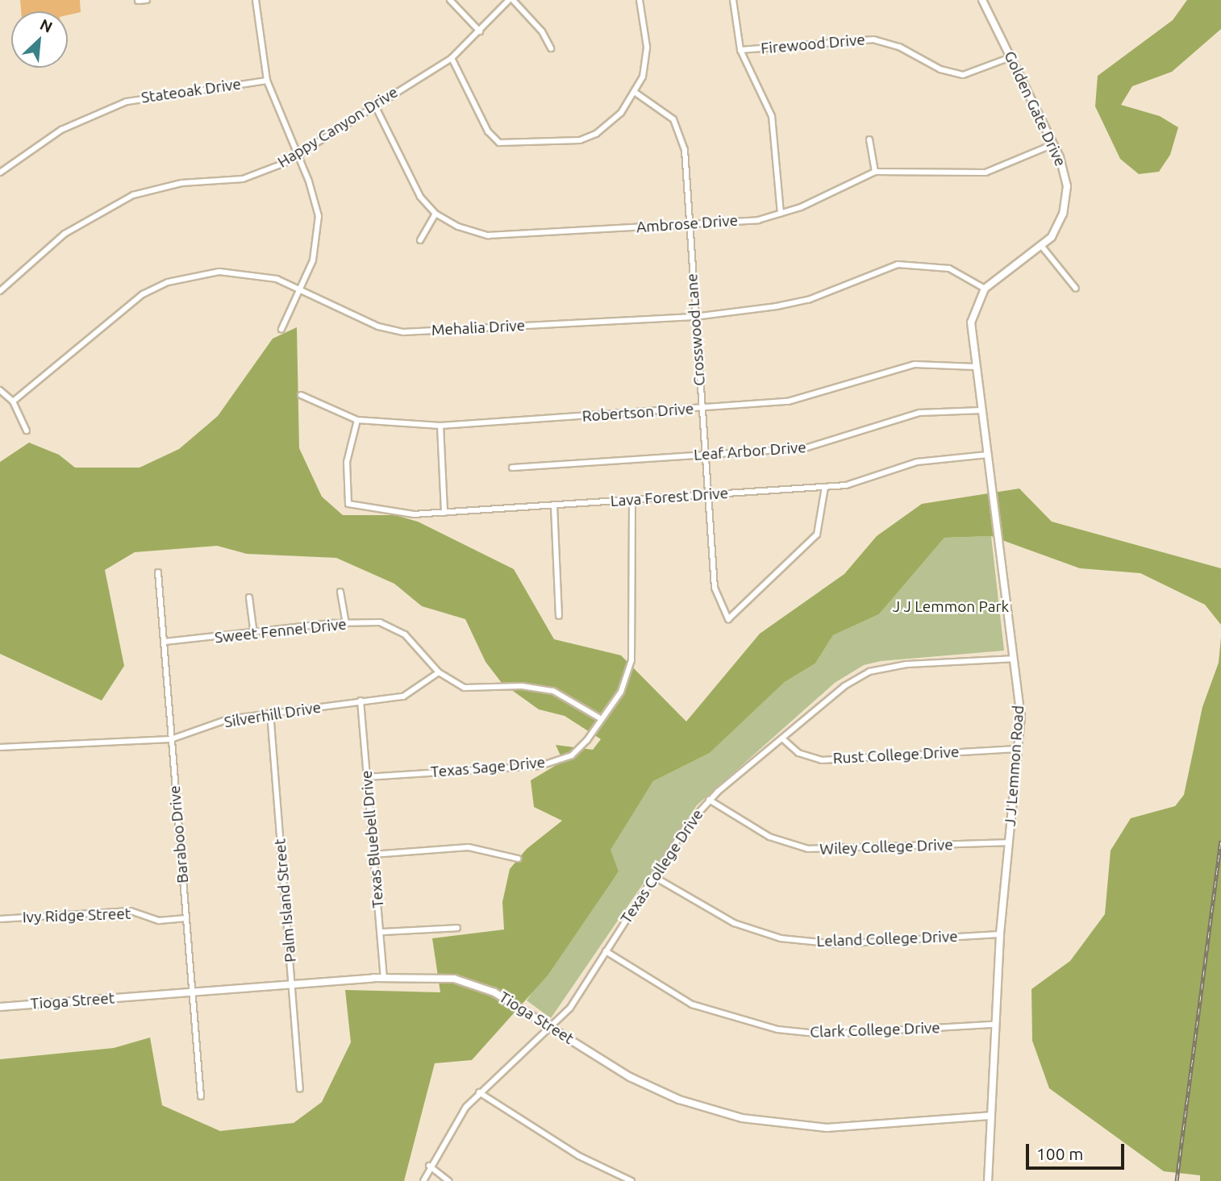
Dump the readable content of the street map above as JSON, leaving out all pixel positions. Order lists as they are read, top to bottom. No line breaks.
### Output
{"streets":{"street":["Firewood Drive","Stateoak Drive","Golden Gate Drive","Happy Canyon Drive","Ambrose Drive","Mehalia Drive","Crosswood Lane","Robertson Drive","Leaf Arbor Drive","Lava Forest Drive","Sweet Fennel Drive","Silverhill Drive","Rust College Drive","J J Lemmon Road","Texas Sage Drive","Baraboo Drive","Texas Bluebell Drive","Wiley College Drive","Texas College Drive","Palm Island Street","Ivy Ridge Street","Leland College Drive","Tioga Street","Clark College Drive"]},"crossings":[["Firewood Drive","Golden Gate Drive"],["Golden Gate Drive","Ambrose Drive"],["Golden Gate Drive","Mehalia Drive"],["Golden Gate Drive","J J Lemmon Road"],["Happy Canyon Drive","Ambrose Drive"],["Ambrose Drive","Crosswood Lane"],["Mehalia Drive","Crosswood Lane"],["Mehalia Drive","J J Lemmon Road"],["Crosswood Lane","Robertson Drive"],["Crosswood Lane","Leaf Arbor Drive"],["Crosswood Lane","Lava Forest Drive"],["Robertson Drive","Lava Forest Drive"],["Robertson Drive","J J Lemmon Road"],["Leaf Arbor Drive","J J Lemmon Road"],["Lava Forest Drive","J J Lemmon Road"],["Lava Forest Drive","Texas Sage Drive"],["Sweet Fennel Drive","Silverhill Drive"],["Sweet Fennel Drive","Texas Sage Drive"],["Sweet Fennel Drive","Baraboo Drive"],["Silverhill Drive","Baraboo Drive"],["Silverhill Drive","Texas Bluebell Drive"],["Silverhill Drive","Palm Island Street"],["Rust College Drive","J J Lemmon Road"],["Rust College Drive","Texas College Drive"],["J J Lemmon Road","Wiley College Drive"],["J J Lemmon Road","Texas College Drive"],["J J Lemmon Road","Leland College Drive"],["J J Lemmon Road","Tioga Street"],["J J Lemmon Road","Clark College Drive"],["Texas Sage Drive","Texas Bluebell Drive"],["Baraboo Drive","Ivy Ridge Street"],["Baraboo Drive","Tioga Street"],["Texas Bluebell Drive","Tioga Street"],["Wiley College Drive","Texas College Drive"],["Texas College Drive","Leland College Drive"],["Texas College Drive","Tioga Street"],["Texas College Drive","Clark College Drive"],["Palm Island Street","Tioga Street"]],"parks":["J J Lemmon Park"],"scale_bar":"100 m","north":"top right"}
